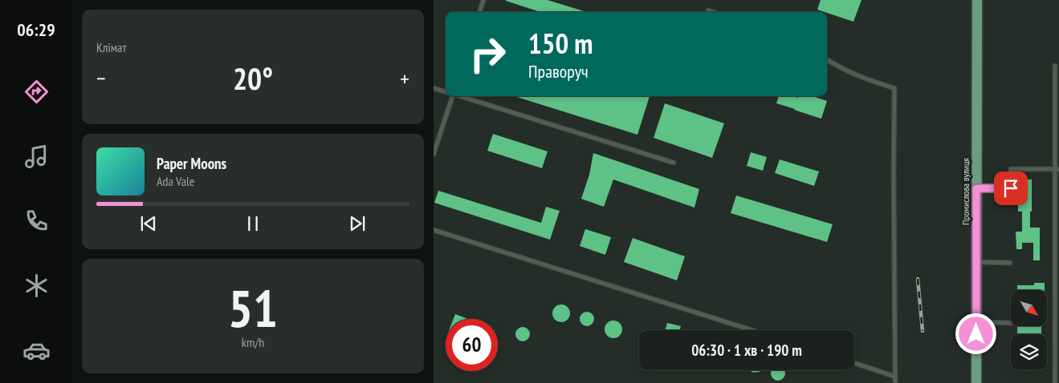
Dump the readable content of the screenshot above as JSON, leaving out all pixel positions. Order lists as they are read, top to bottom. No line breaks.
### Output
{"streets":{"main road":["Промислова вулиця"]},"north":"bottom right","page":{"tabs":"06:29","tile":["Клімат",["51","km/h"]],"turn":["150 m","Праворуч"],"heat":["−","20°","+"],"song":["Paper Moons","Ada Vale"],"limit":"60","trip":"06:30 · 1 хв · 190 m"}}
